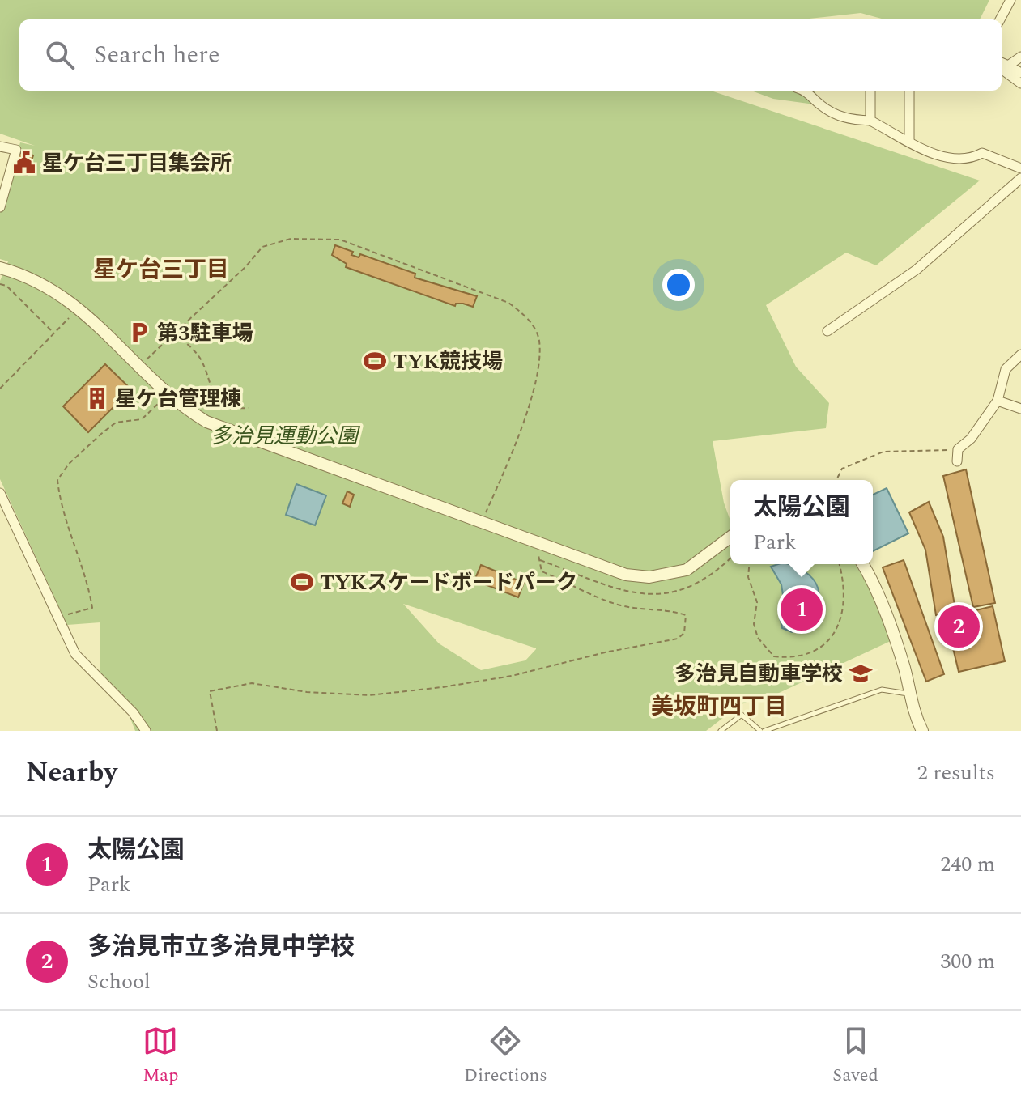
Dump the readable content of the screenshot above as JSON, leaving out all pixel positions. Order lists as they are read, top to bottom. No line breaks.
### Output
{"districts":["星ケ台三丁目","美坂町四丁目"],"parks":["多治見運動公園"],"places":{"public building":["星ケ台三丁目集会所"],"parking":["第3駐車場"],"sports":["TYK競技場","TYKスケードボードパーク"],"building":["星ケ台管理棟"],"school or university":["多治見自動車学校"]},"page":{"search":"Search here","popup":["太陽公園","Park"],"pins":["1","2"],"heading":["Nearby","2 results"],"list":[{"mark":"1","name":"太陽公園","note":"Park","value":"240 m"},{"mark":"2","name":"多治見市立多治見中学校","note":"School","value":"300 m"}],"nav":["Map","Directions","Saved"]}}
